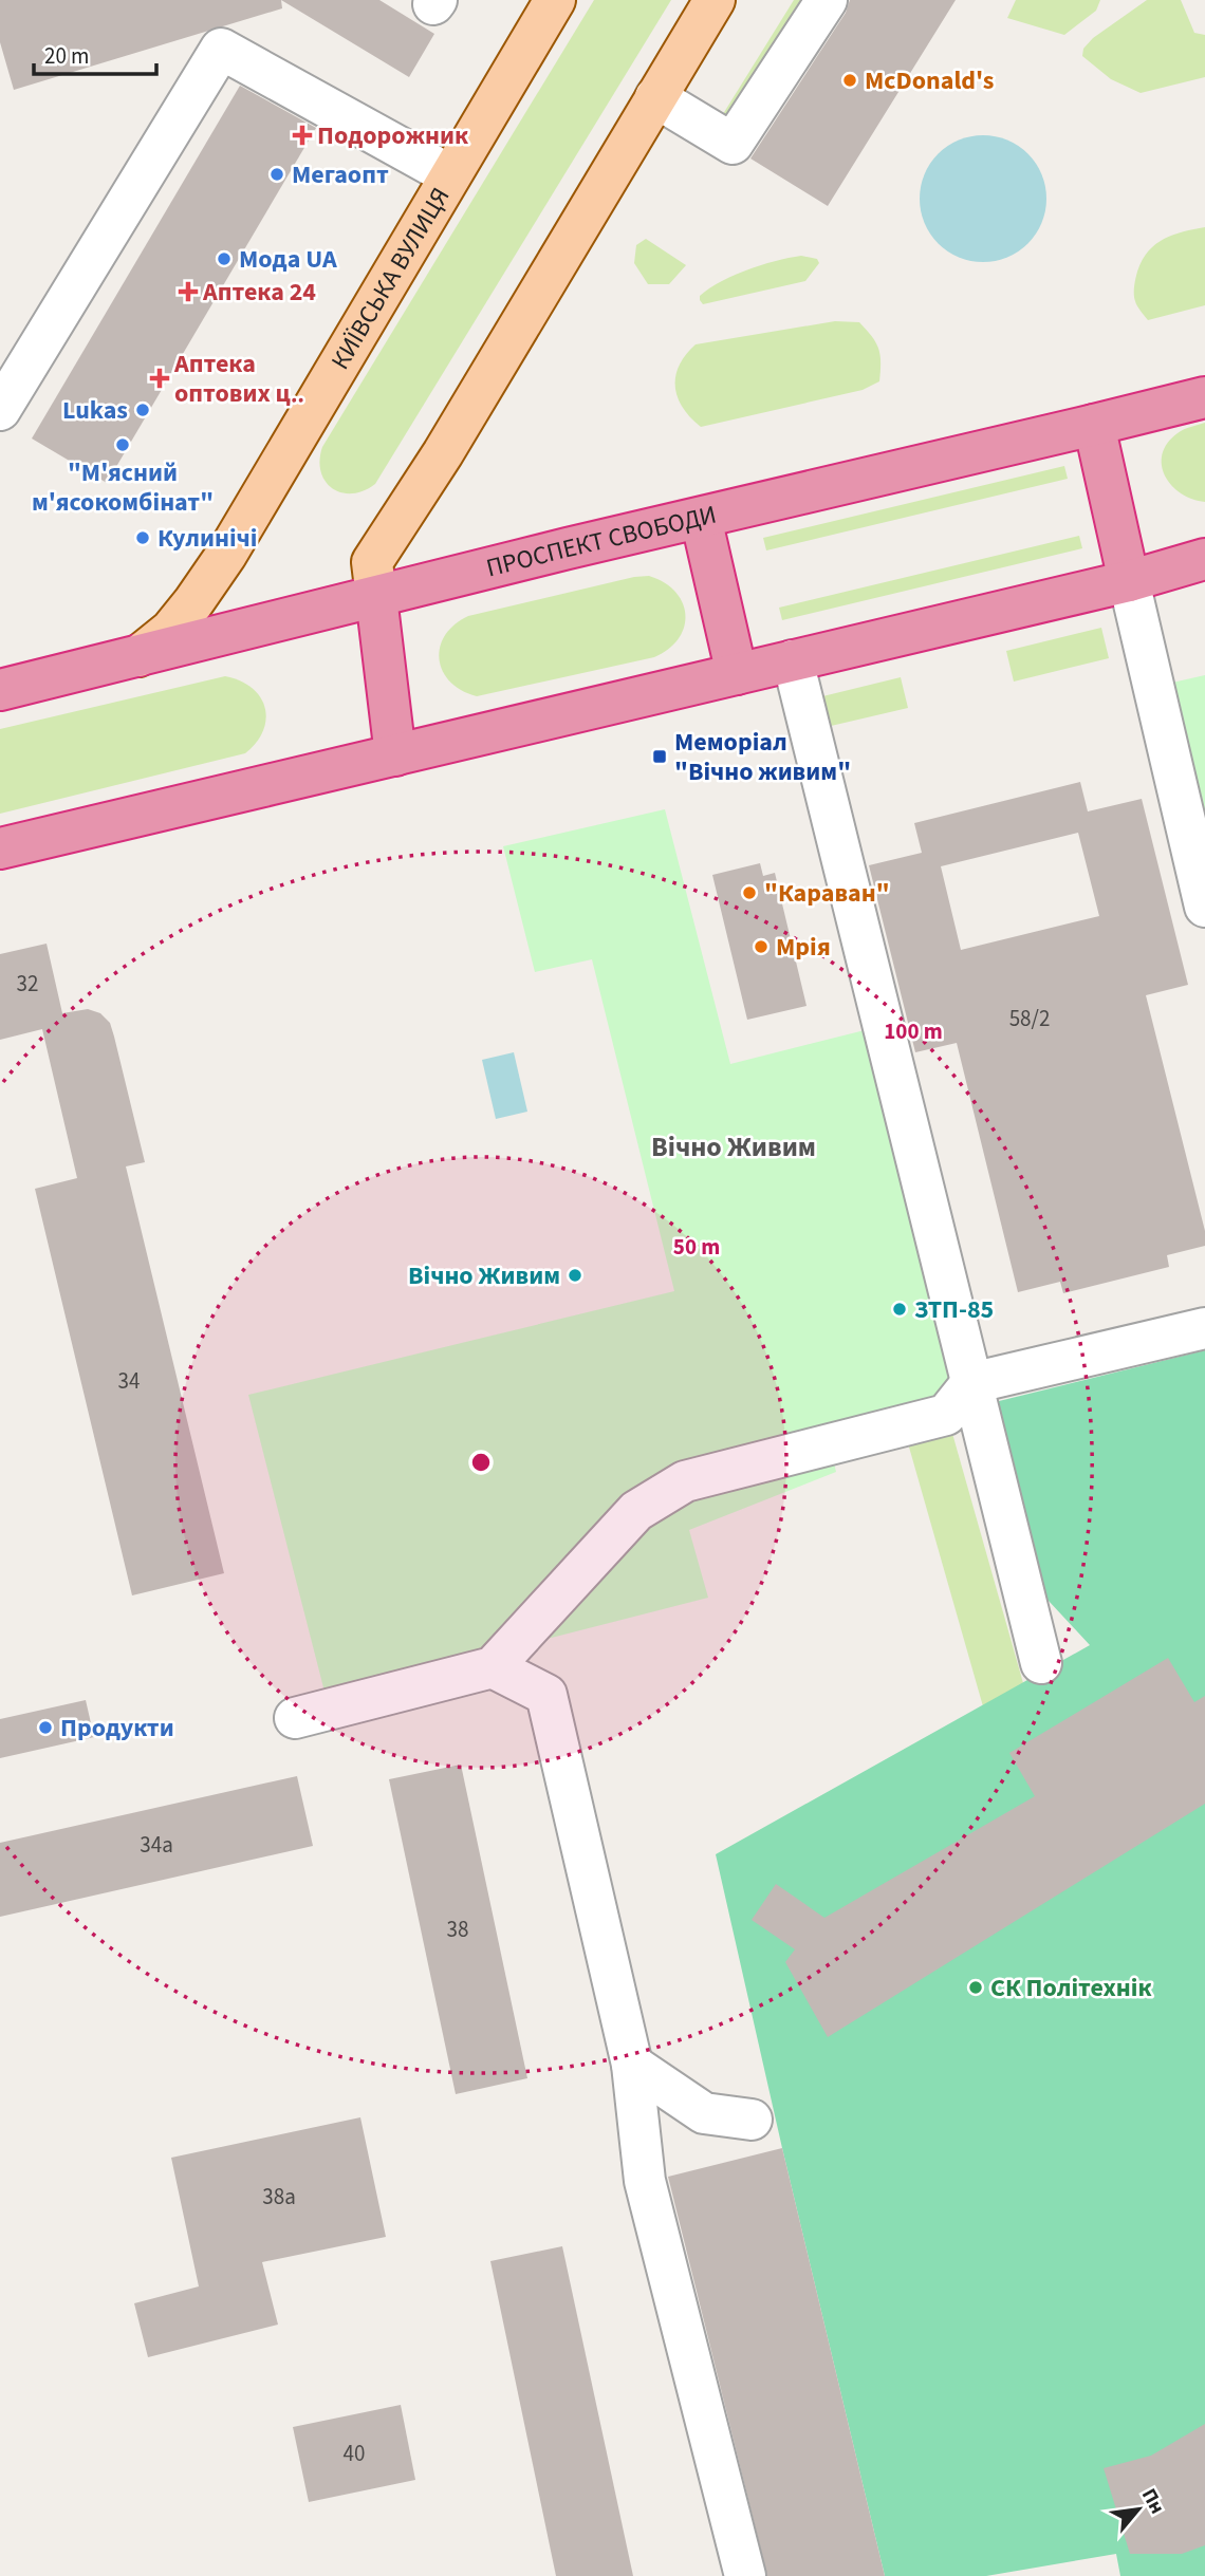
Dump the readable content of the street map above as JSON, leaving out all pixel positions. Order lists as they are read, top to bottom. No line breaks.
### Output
{"streets":{"highway":["ПРОСПЕКТ СВОБОДИ"],"main road":["КИЇВСЬКА ВУЛИЦЯ"]},"crossings":[["КИЇВСЬКА ВУЛИЦЯ","ПРОСПЕКТ СВОБОДИ"]],"districts":["Вічно Живим"],"places":{"other":["McDonald's","Мегаопт","Мода UA","Lukas","\"М'ясний м'ясокомбінат\"","Кулинічі","\"Караван\"","Мрія","Вічно Живим","ЗТП-85","Продукти","СК Політехнік"],"health":["Подорожник","Аптека 24","Аптека оптових ц‥"],"transit":["Меморіал \"Вічно живим\""]},"house_numbers":["32","58/2","34","34а","38","38а","40"],"scale_bar":"20 m","north":"top right","rings":["100 m","50 m"]}
